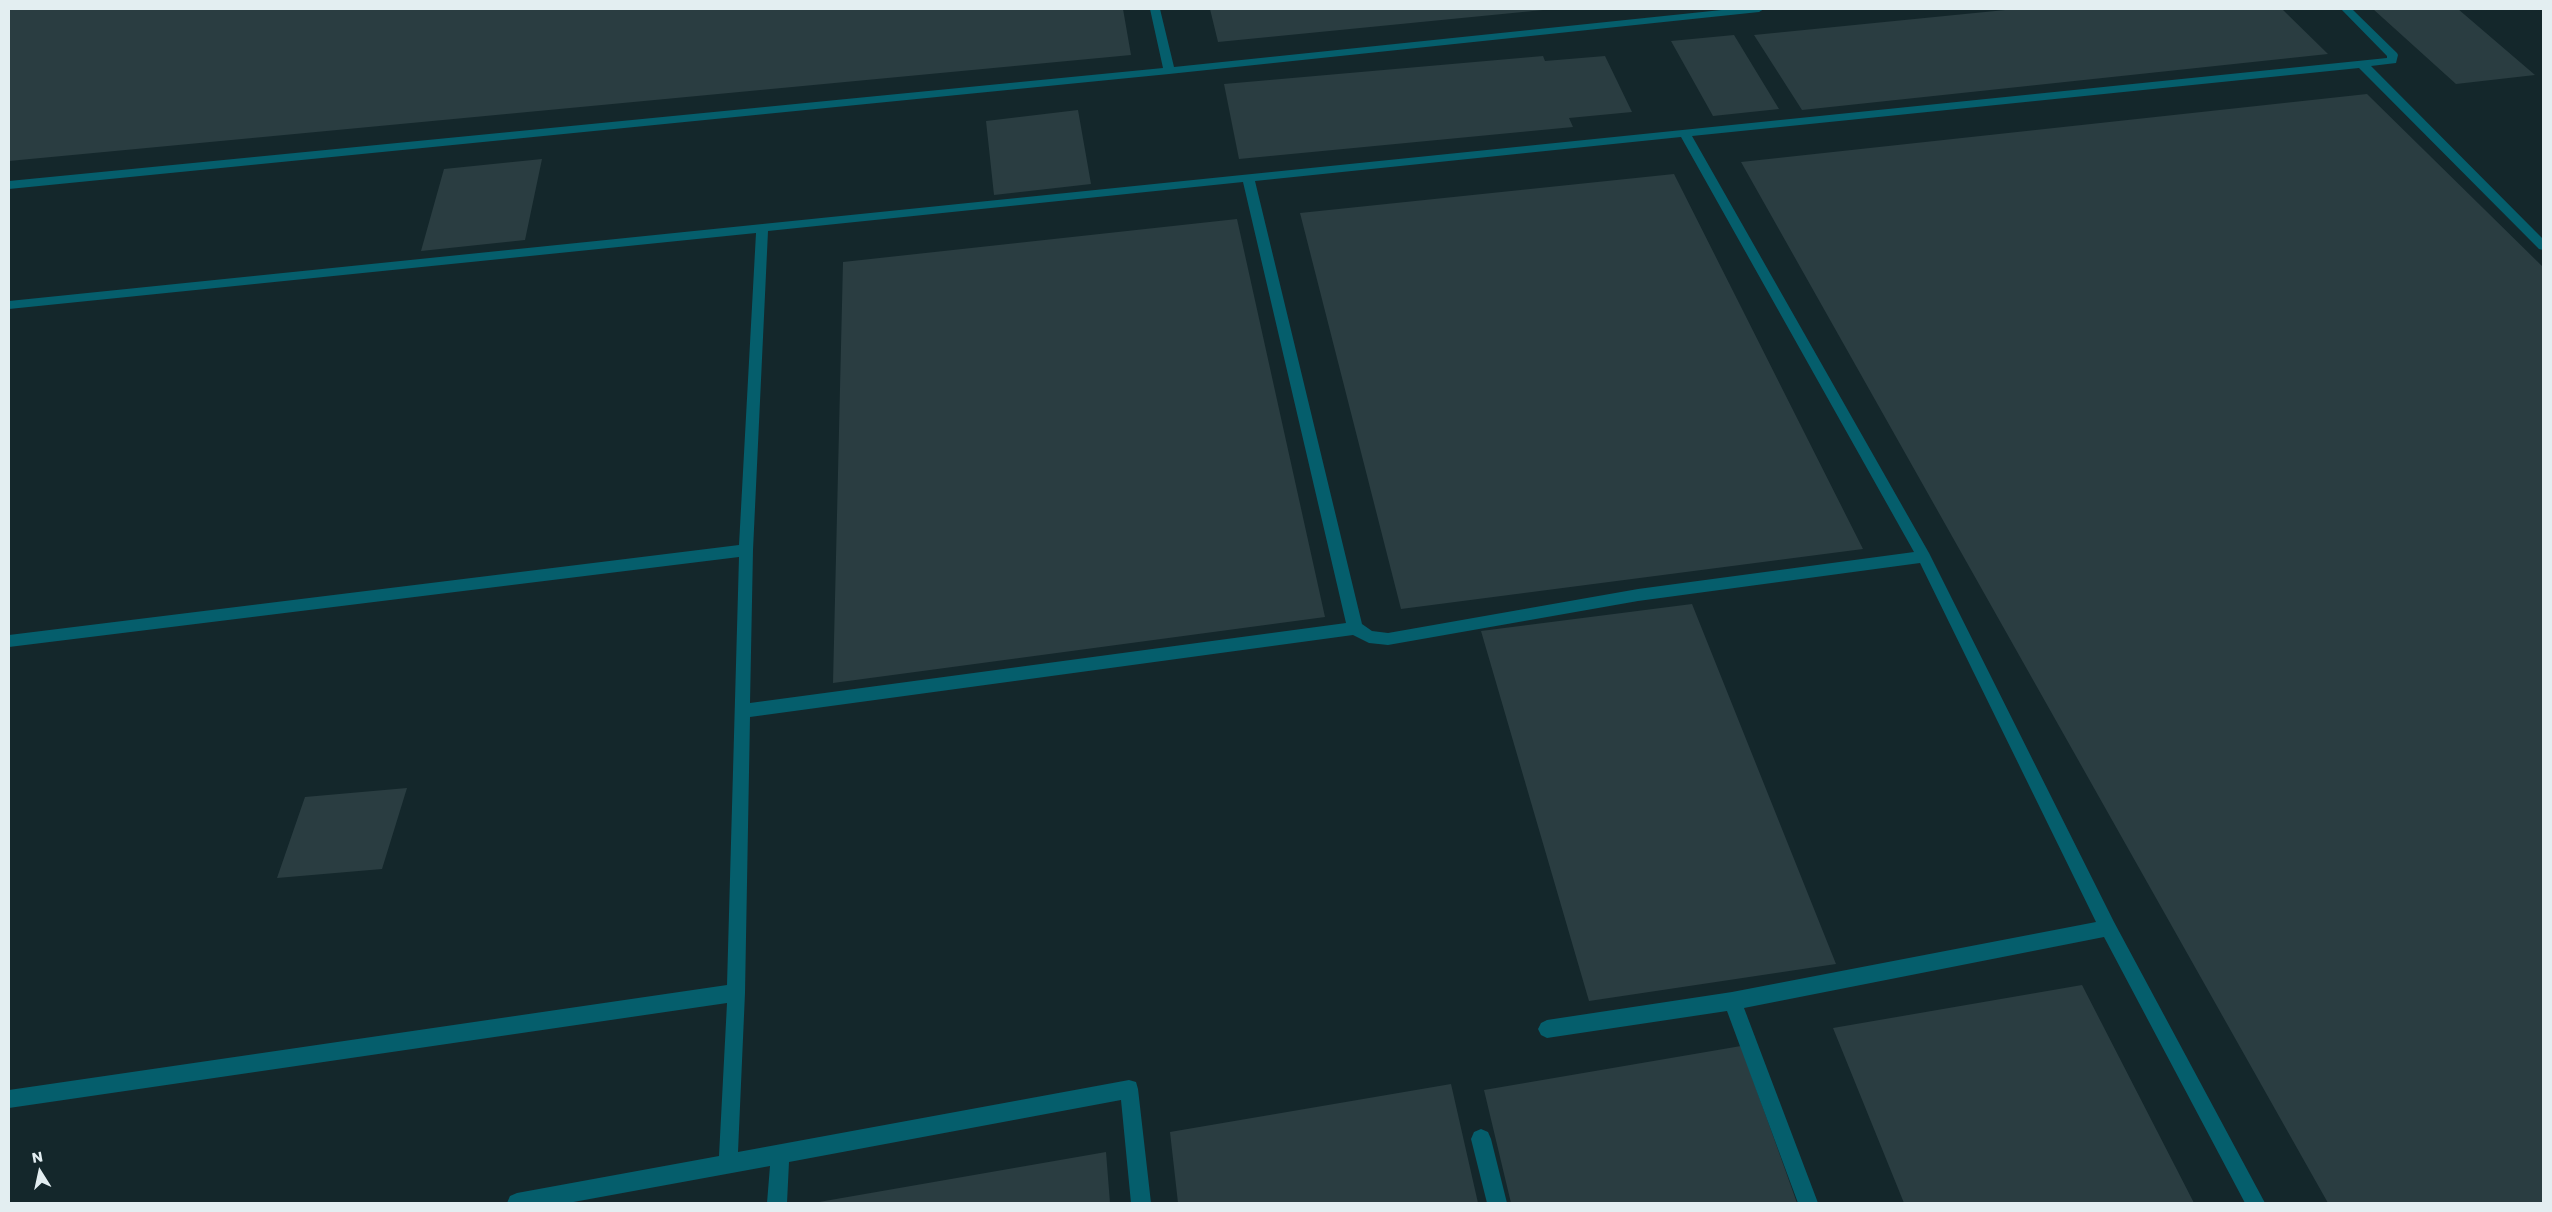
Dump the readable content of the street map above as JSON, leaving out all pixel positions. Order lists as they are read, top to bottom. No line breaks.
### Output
{"north":"top"}
